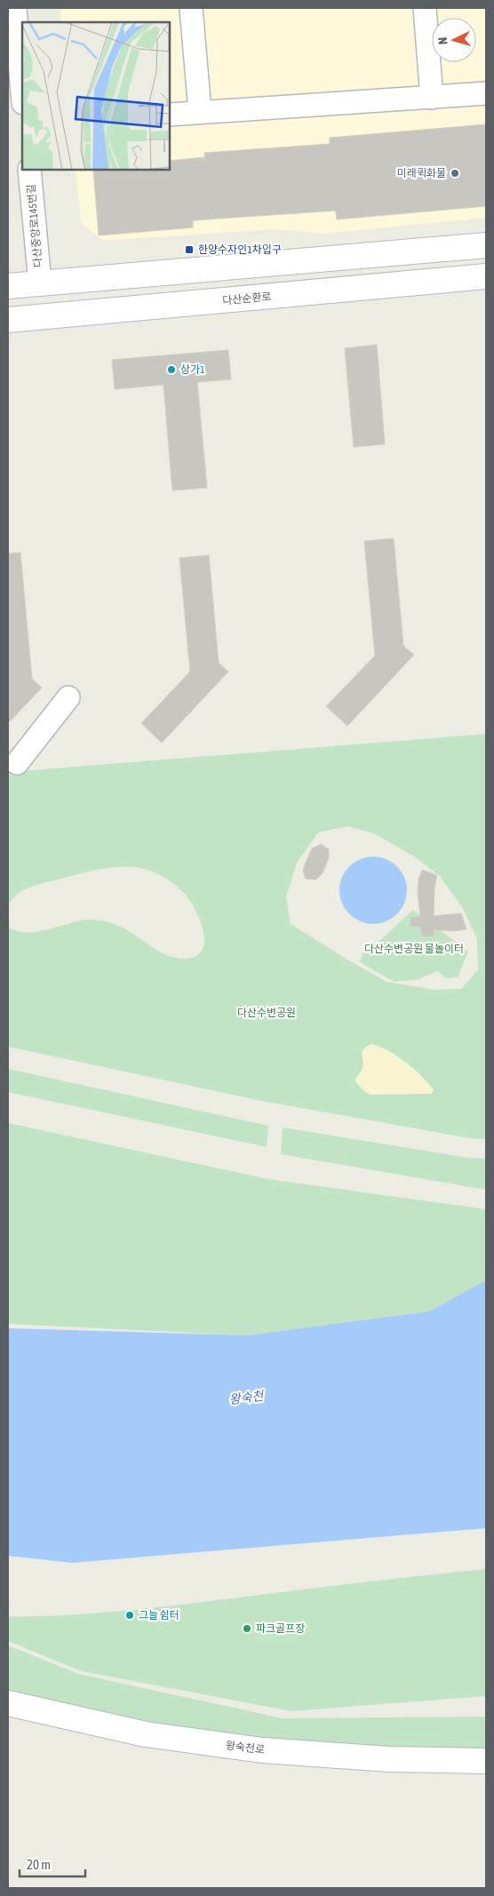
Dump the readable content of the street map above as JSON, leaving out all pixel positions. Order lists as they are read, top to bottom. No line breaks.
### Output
{"streets":{"street":["다산중앙로145번길","다산순환로","왕숙천로"]},"water":["왕숙천"],"parks":["다산수변공원 물놀이터","다산수변공원"],"places":{"other":["미래퀵화물","상가1","그늘 쉼터","파크골프장"],"transit":["한양수자인1차입구"]},"scale_bar":"20 m","north":"left"}
